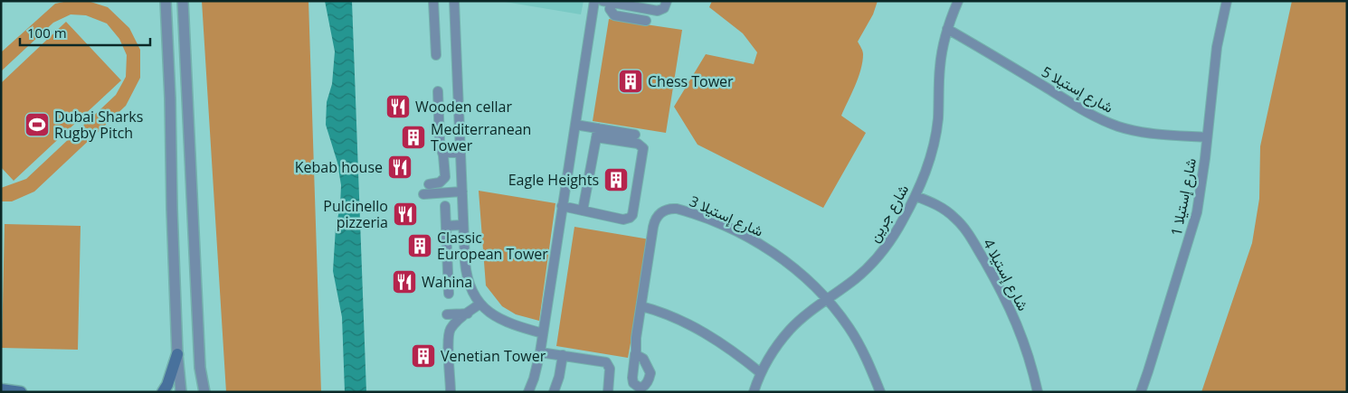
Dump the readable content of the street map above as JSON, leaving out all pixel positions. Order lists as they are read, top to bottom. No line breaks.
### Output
{"streets":{"street":["شارع إستيلا 5","شارع إستيلا 1","شارع جرين","شارع إستيلا 3","شارع إستيلا 4"]},"crossings":[["شارع إستيلا 5","شارع إستيلا 1"],["شارع إستيلا 5","شارع جرين"],["شارع جرين","شارع إستيلا 3"],["شارع جرين","شارع إستيلا 4"]],"places":{"building":["Chess Tower","Mediterranean Tower","Eagle Heights","Classic European Tower","Venetian Tower"],"restaurant":["Wooden cellar","Kebab house","Pulcinello pizzeria","Wahina"],"sports":["Dubai Sharks Rugby Pitch"]},"scale_bar":"100 m"}
